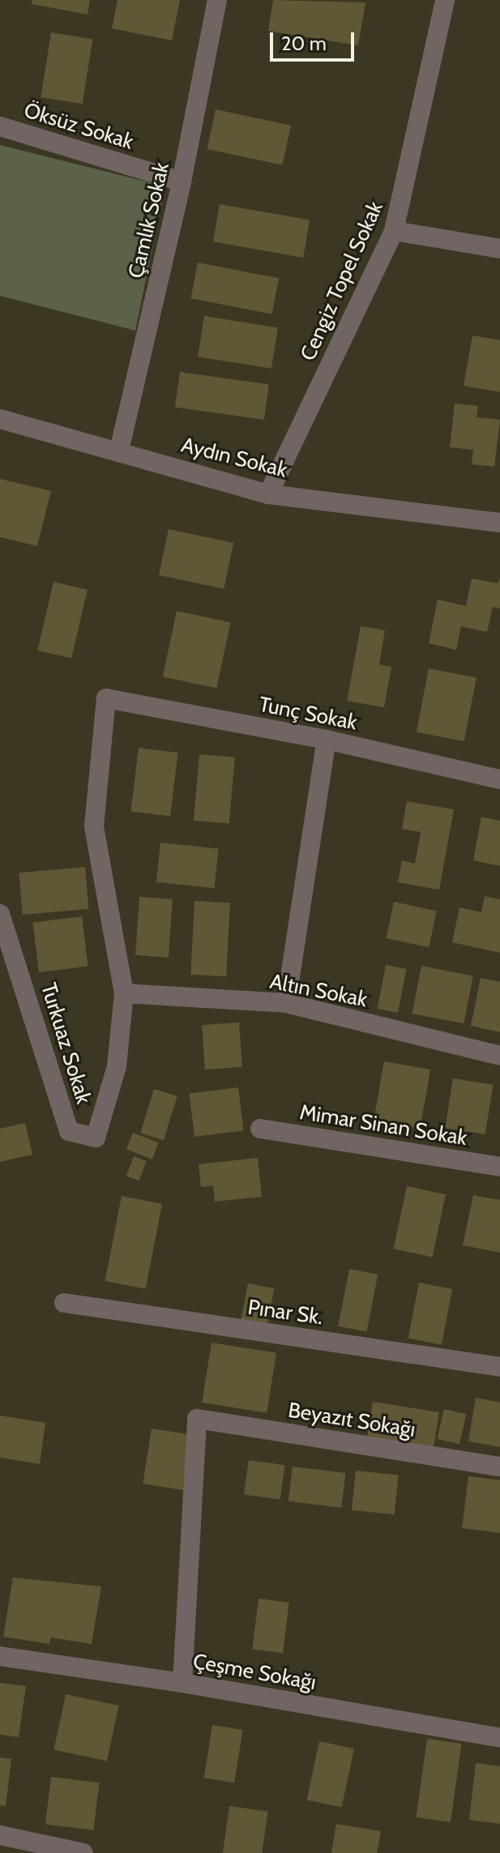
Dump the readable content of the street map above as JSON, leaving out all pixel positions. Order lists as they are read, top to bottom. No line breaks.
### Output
{"streets":{"street":["Öksüz Sokak","Çamlık Sokak","Cengiz Topel Sokak","Aydın Sokak","Tunç Sokak","Altın Sokak","Turkuaz Sokak","Mimar Sinan Sokak","Pınar Sk.","Beyazıt Sokağı","Çeşme Sokağı"]},"crossings":[["Öksüz Sokak","Çamlık Sokak"],["Çamlık Sokak","Aydın Sokak"],["Cengiz Topel Sokak","Aydın Sokak"],["Tunç Sokak","Altın Sokak"],["Tunç Sokak","Turkuaz Sokak"],["Altın Sokak","Turkuaz Sokak"],["Beyazıt Sokağı","Çeşme Sokağı"]],"scale_bar":"20 m"}
